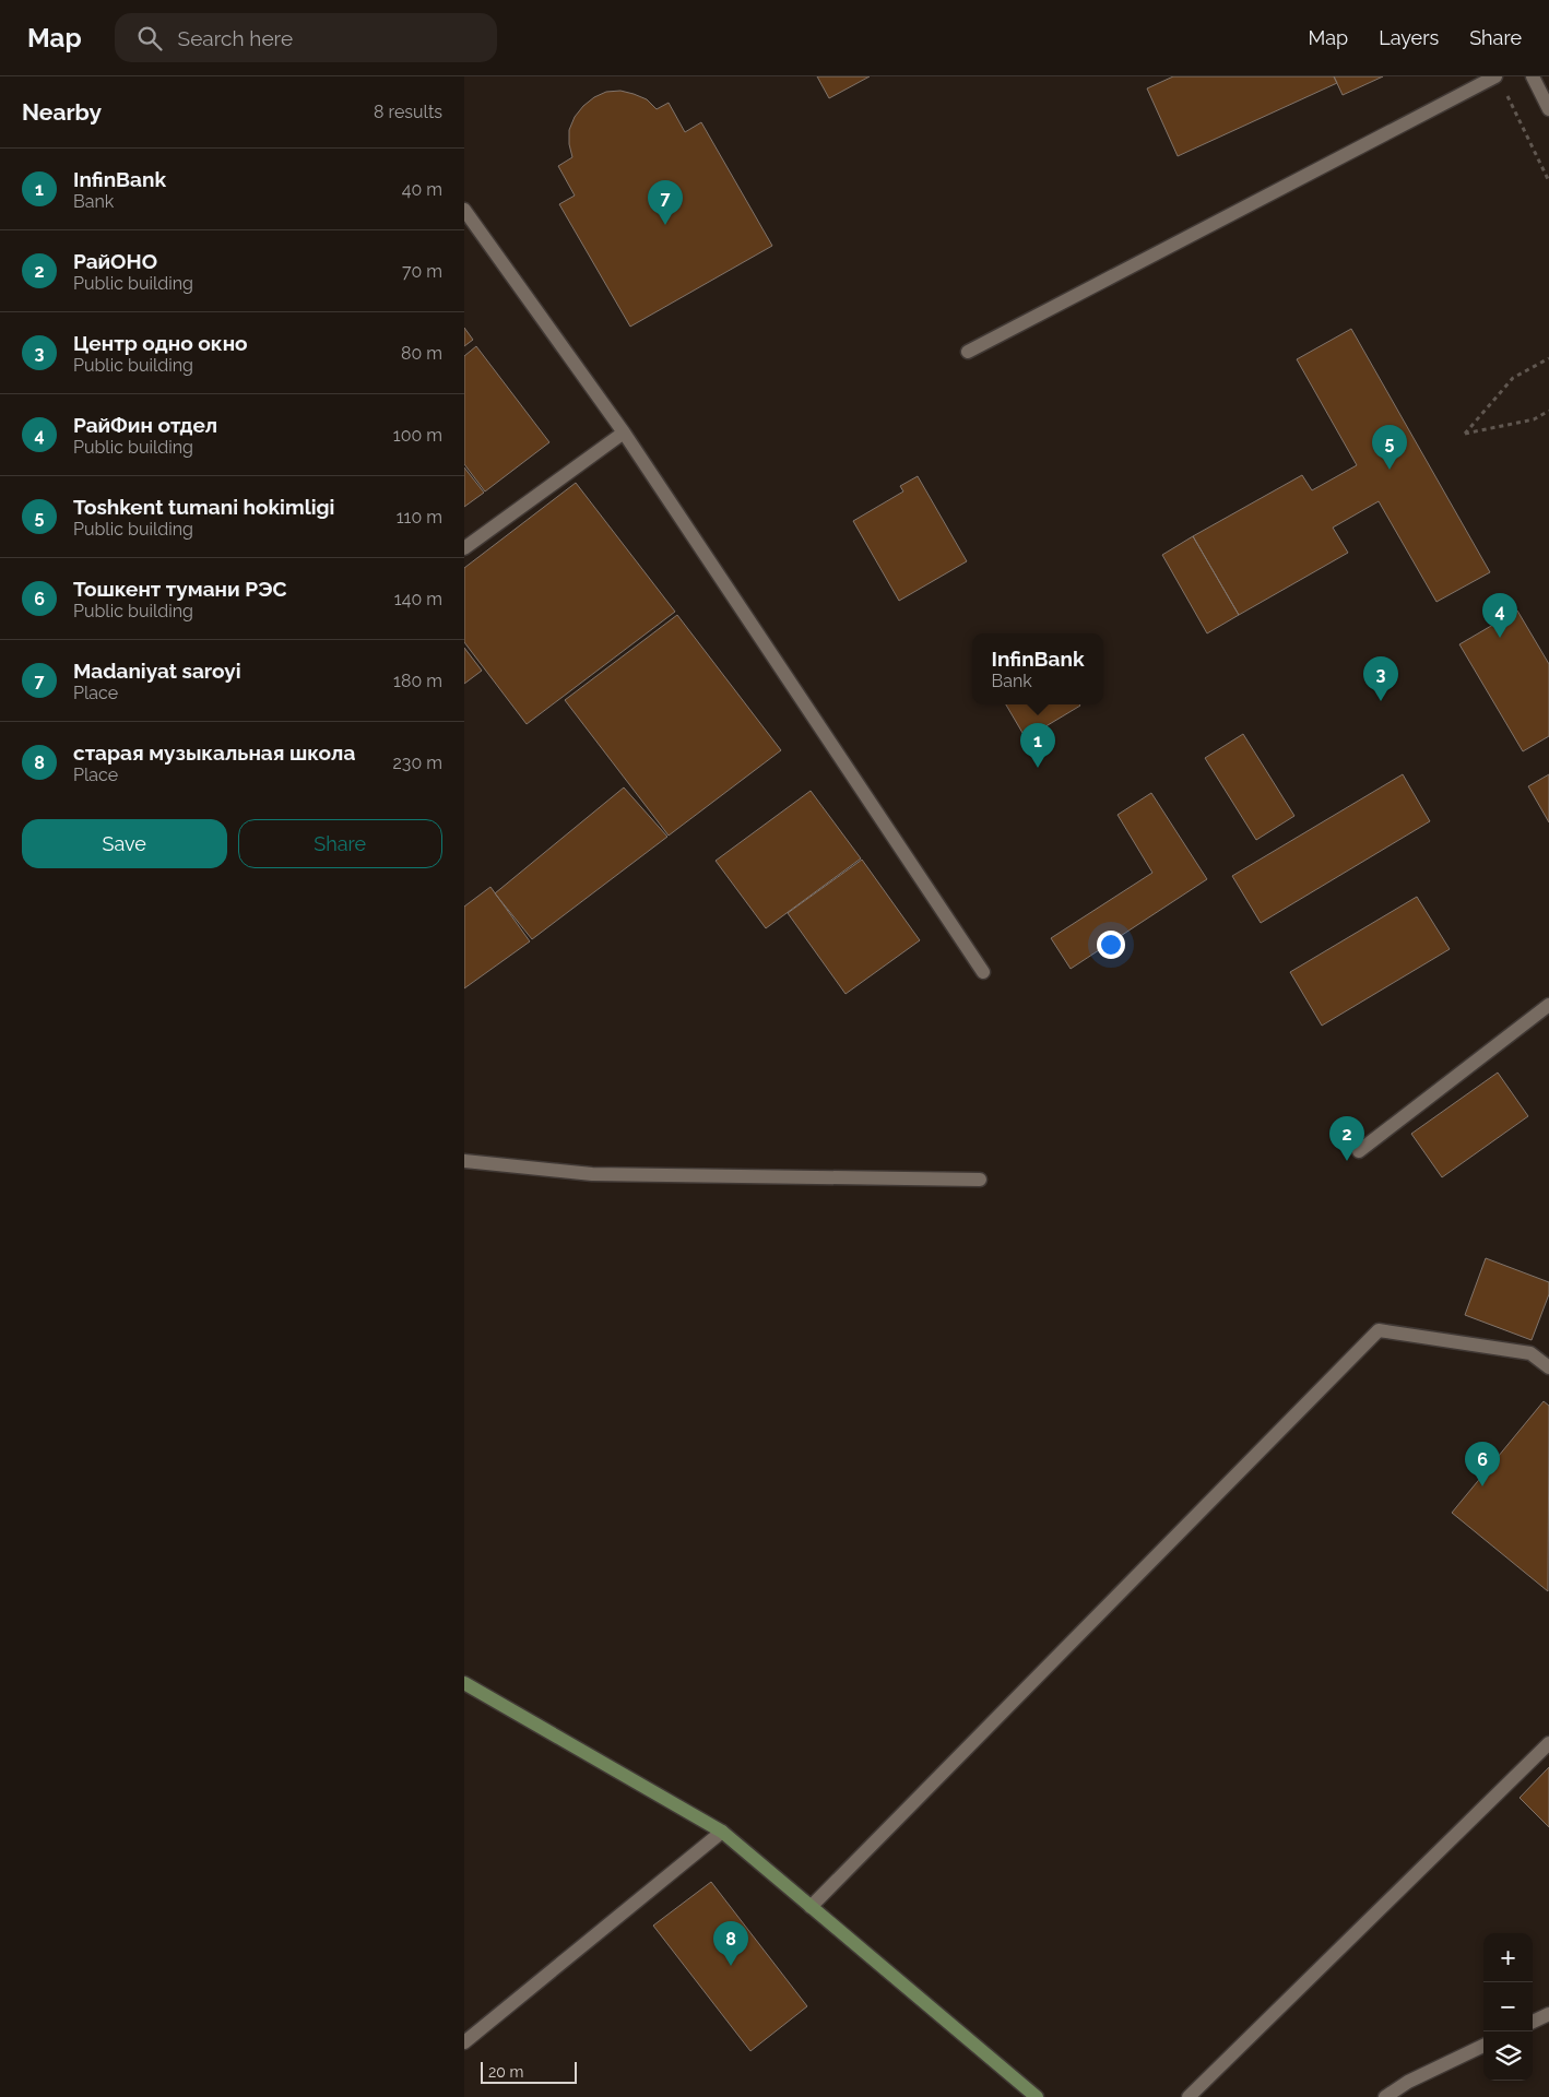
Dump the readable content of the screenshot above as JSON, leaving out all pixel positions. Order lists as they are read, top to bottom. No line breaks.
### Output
{"scale_bar":"20 m","page":{"header":"Map","search":"Search here","nav":["Map","Layers","Share"],"heading":["Nearby","8 results"],"list":[{"mark":"1","name":"InfinBank","note":"Bank","value":"40 m"},{"mark":"2","name":"РайОНО","note":"Public building","value":"70 m"},{"mark":"3","name":"Центр одно окно","note":"Public building","value":"80 m"},{"mark":"4","name":"РайФин отдел","note":"Public building","value":"100 m"},{"mark":"5","name":"Toshkent tumani hokimligi","note":"Public building","value":"110 m"},{"mark":"6","name":"Тошкент тумани РЭС","note":"Public building","value":"140 m"},{"mark":"7","name":"Madaniyat saroyi","note":"Place","value":"180 m"},{"mark":"8","name":"старая музыкальная школа","note":"Place","value":"230 m"}],"pins":["7","5","4","3","1","2","6","8"],"popup":["InfinBank","Bank"],"buttons":["Save","Share"],"map_buttons":["+","−"],"scale":"20 m"}}
